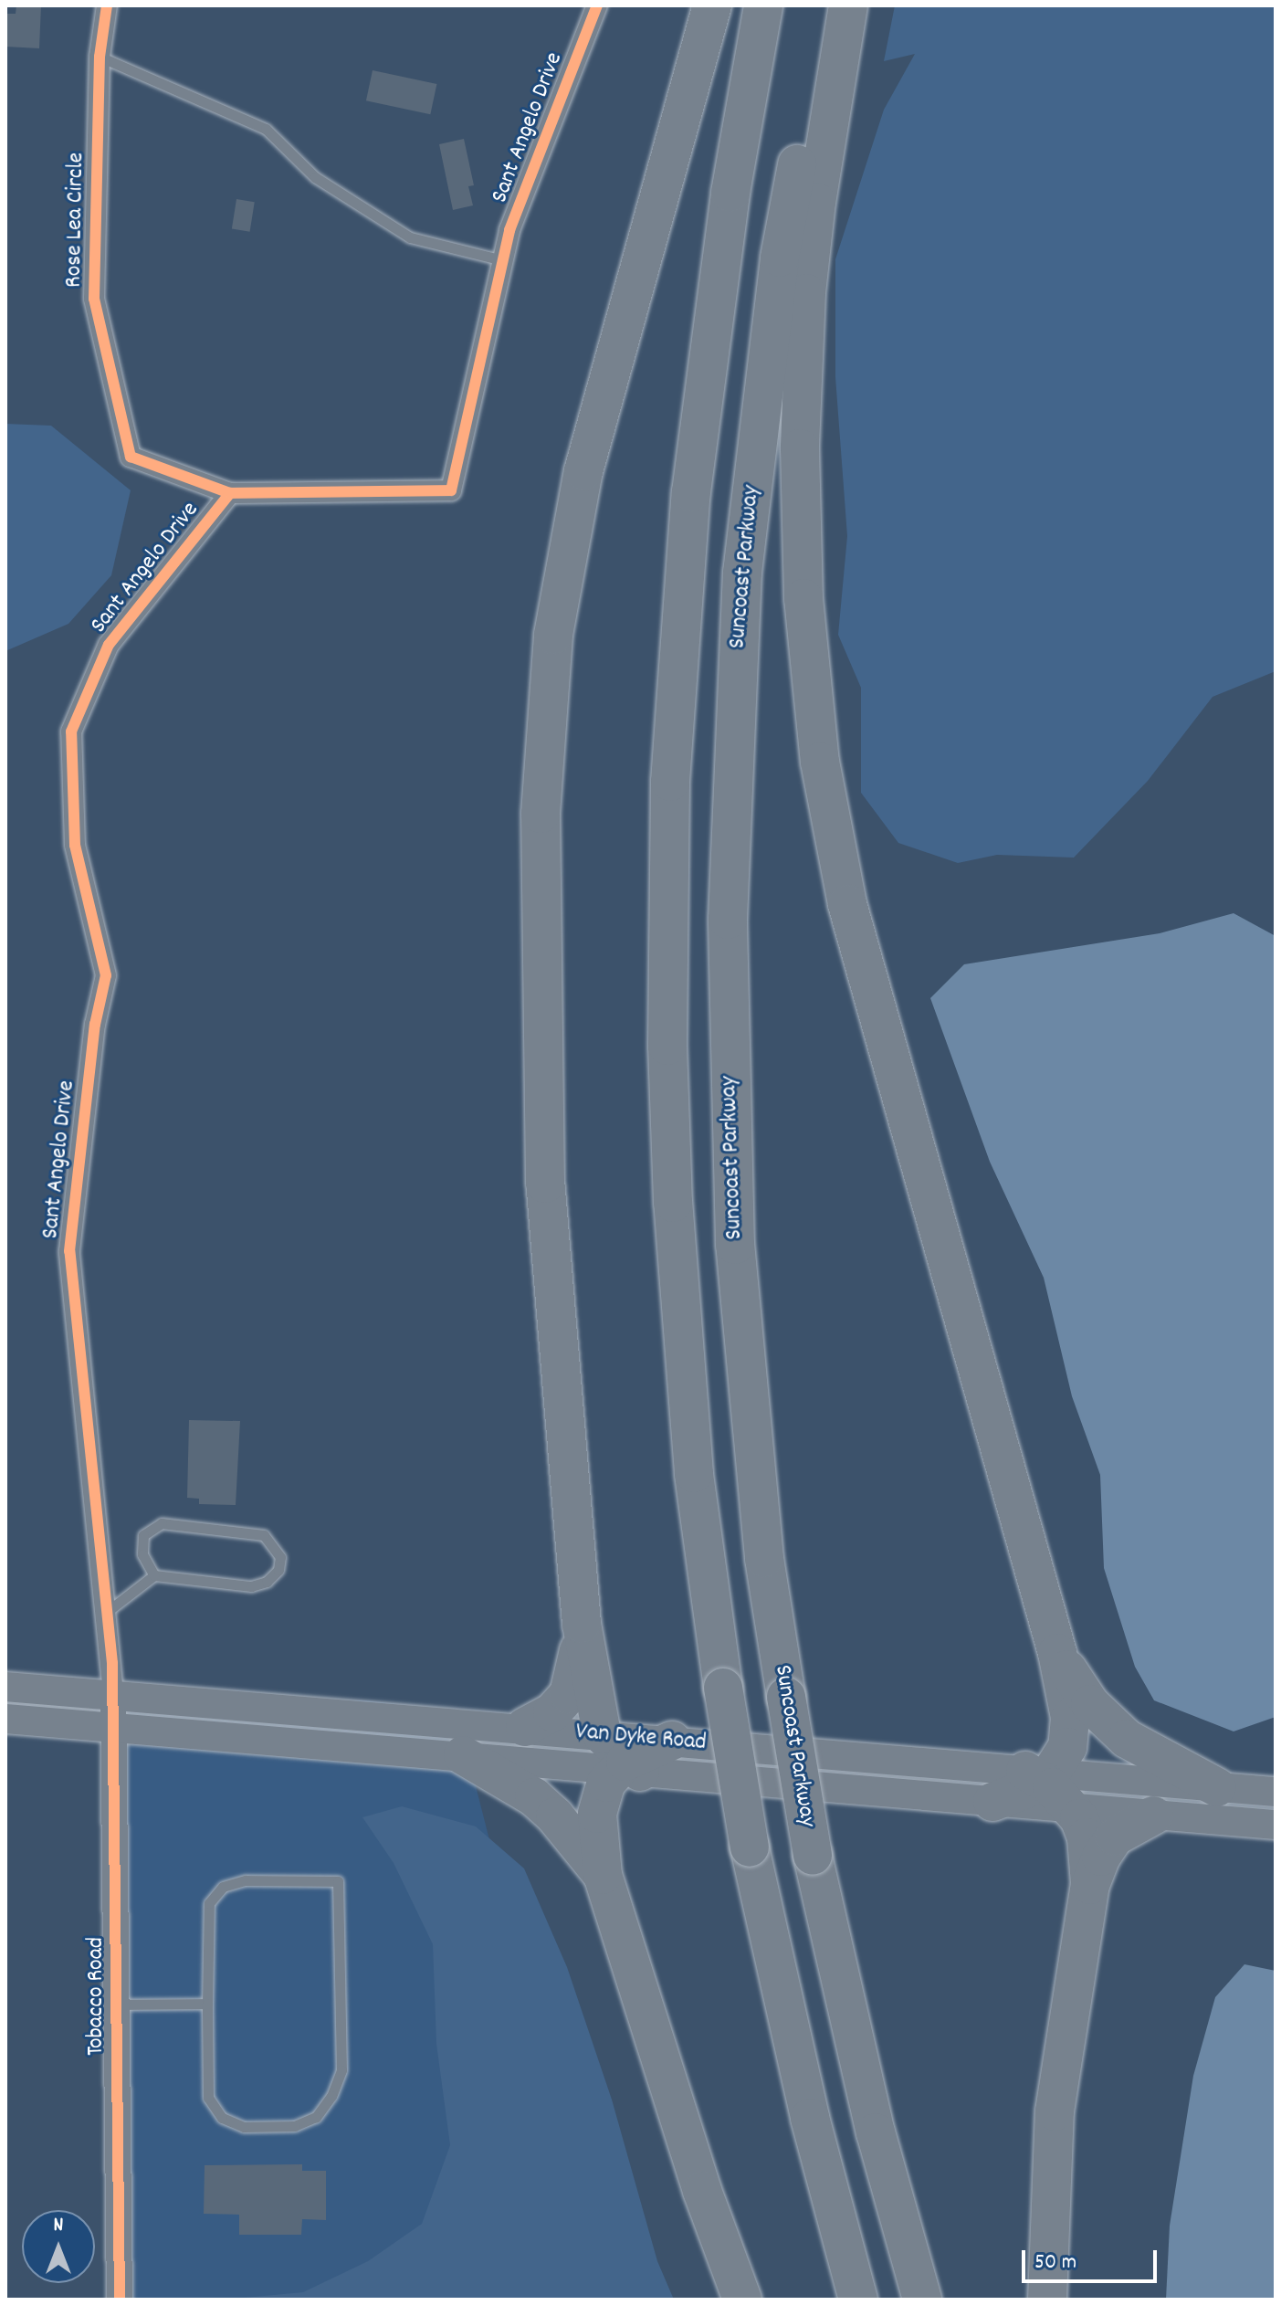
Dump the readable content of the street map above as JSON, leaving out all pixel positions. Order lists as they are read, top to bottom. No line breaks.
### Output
{"streets":{"highway":["Suncoast Parkway"],"main road":["Van Dyke Road"],"street":["Sant Angelo Drive","Rose Lea Circle","Tobacco Road"]},"crossings":[["Sant Angelo Drive","Rose Lea Circle"],["Sant Angelo Drive","Van Dyke Road"],["Sant Angelo Drive","Tobacco Road"],["Van Dyke Road","Tobacco Road"]],"scale_bar":"50 m","north":"top"}
